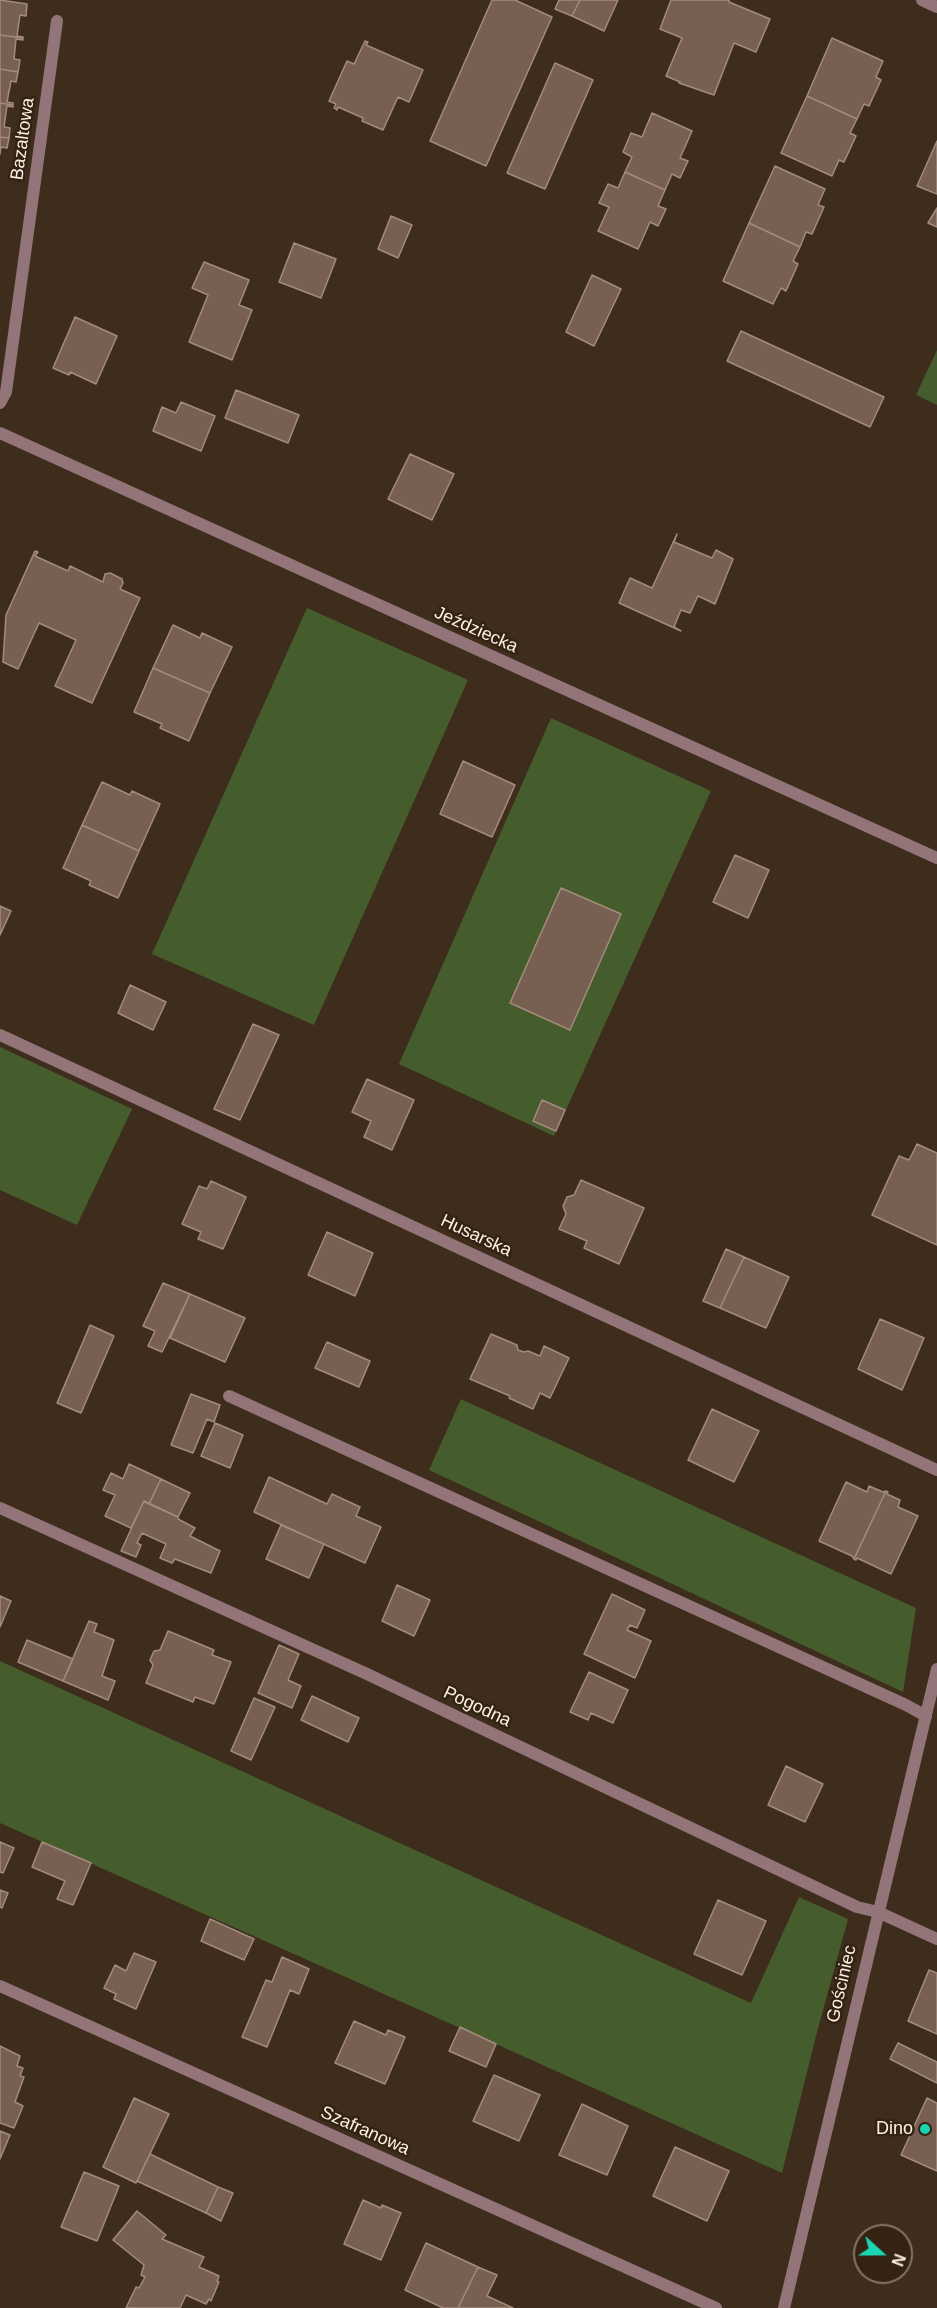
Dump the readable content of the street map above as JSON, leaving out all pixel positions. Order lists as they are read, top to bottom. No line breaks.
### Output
{"streets":{"street":["Bazaltowa","Jeździecka","Husarska","Pogodna","Gościniec","Szafranowa"]},"crossings":[["Pogodna","Gościniec"]],"places":["Dino"],"north":"right"}
